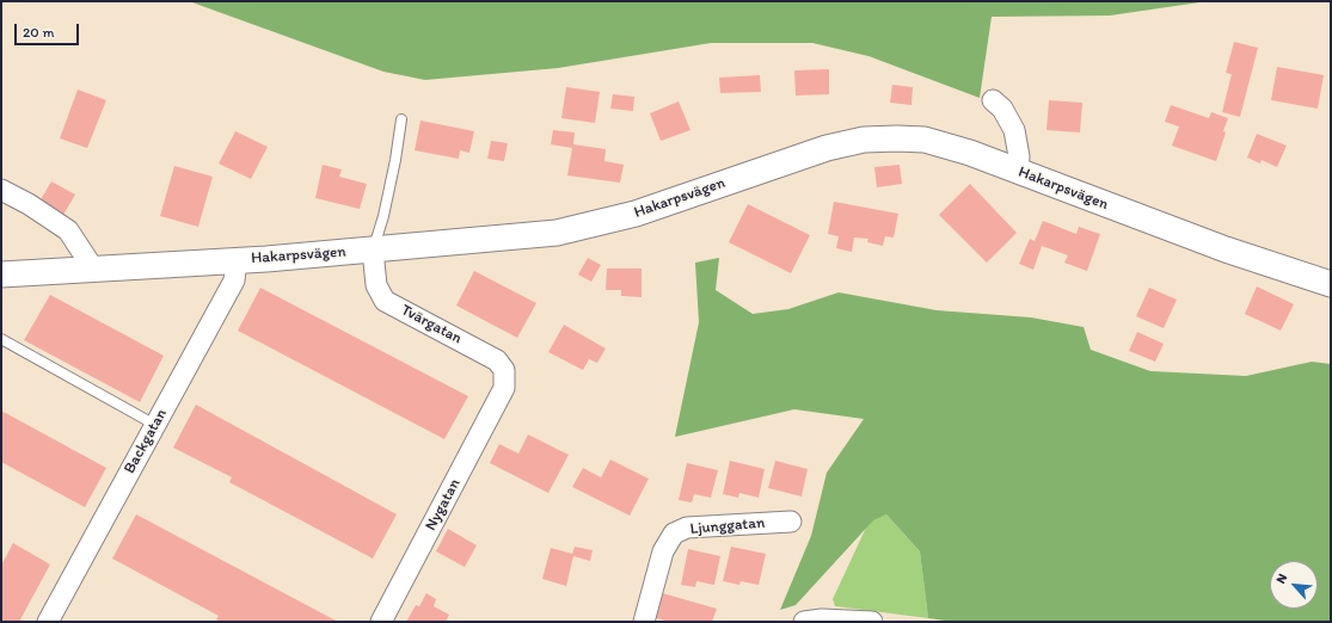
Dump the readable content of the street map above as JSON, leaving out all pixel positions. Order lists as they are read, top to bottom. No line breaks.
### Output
{"streets":{"street":["Hakarpsvägen","Tvärgatan","Backgatan","Nygatan","Ljunggatan"]},"crossings":[["Hakarpsvägen","Tvärgatan"],["Hakarpsvägen","Backgatan"],["Tvärgatan","Nygatan"]],"scale_bar":"20 m","north":"top left"}
